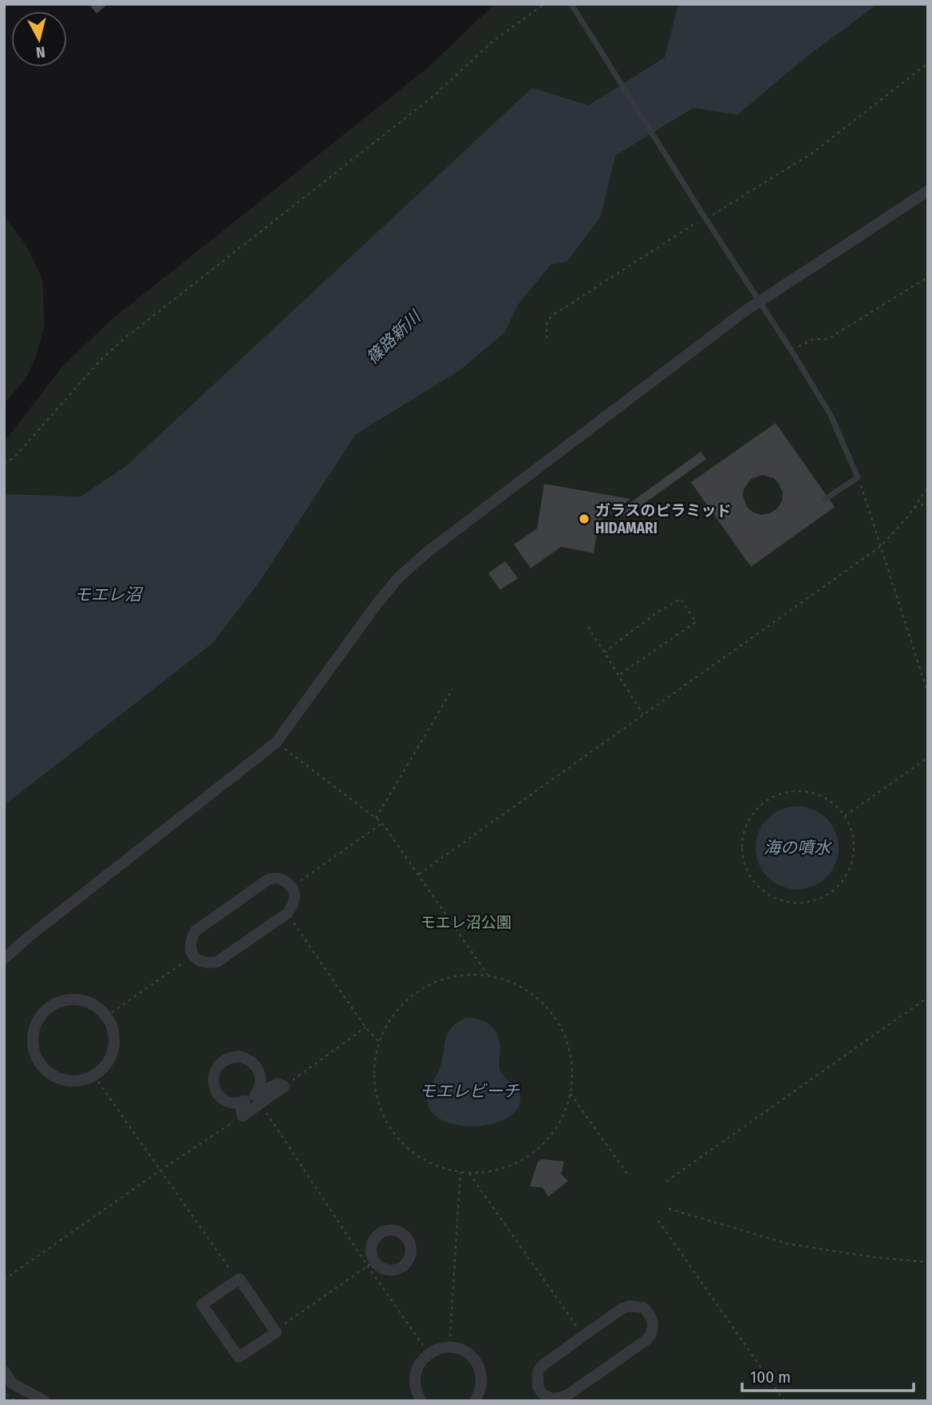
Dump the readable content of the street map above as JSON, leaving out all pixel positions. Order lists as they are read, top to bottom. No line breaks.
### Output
{"water":["篠路新川","モエレ沼","海の噴水","モエレビーチ"],"parks":["モエレ沼公園"],"places":["ガラスのピラミッド HIDAMARI"],"scale_bar":"100 m","north":"bottom"}
